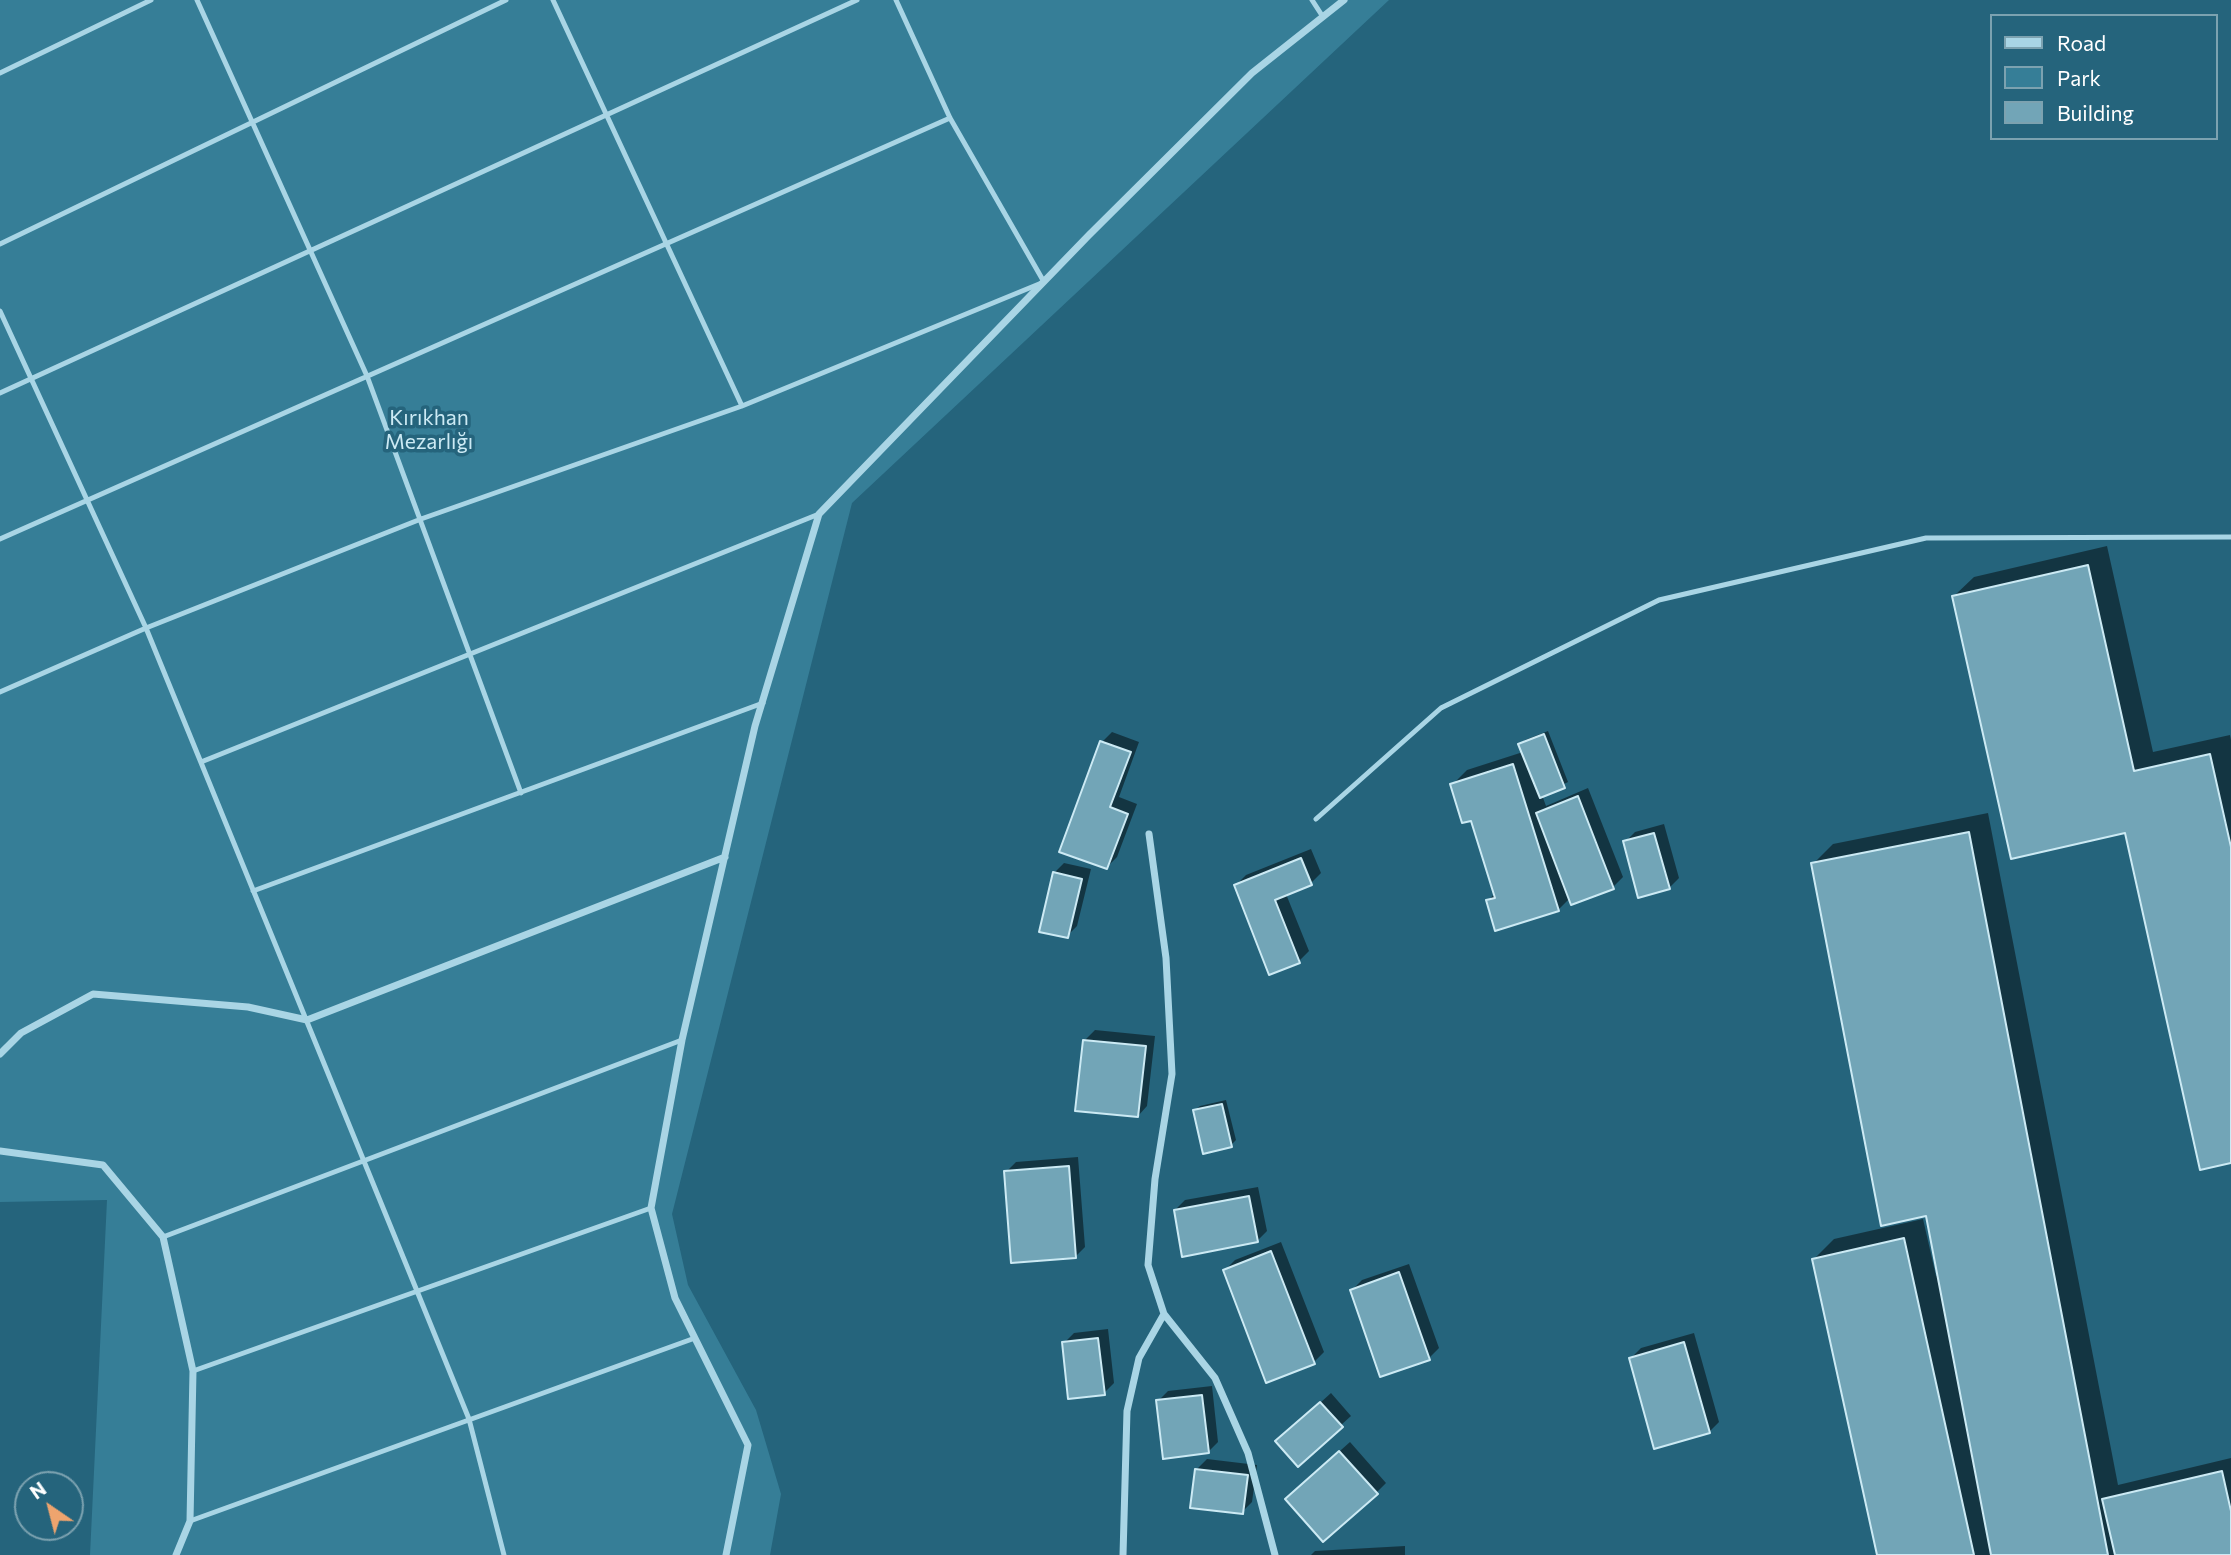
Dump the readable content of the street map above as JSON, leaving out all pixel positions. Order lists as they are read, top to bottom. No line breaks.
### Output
{"parks":["Kırıkhan Mezarlığı"],"legend":["Road","Park","Building"],"north":"top left"}
